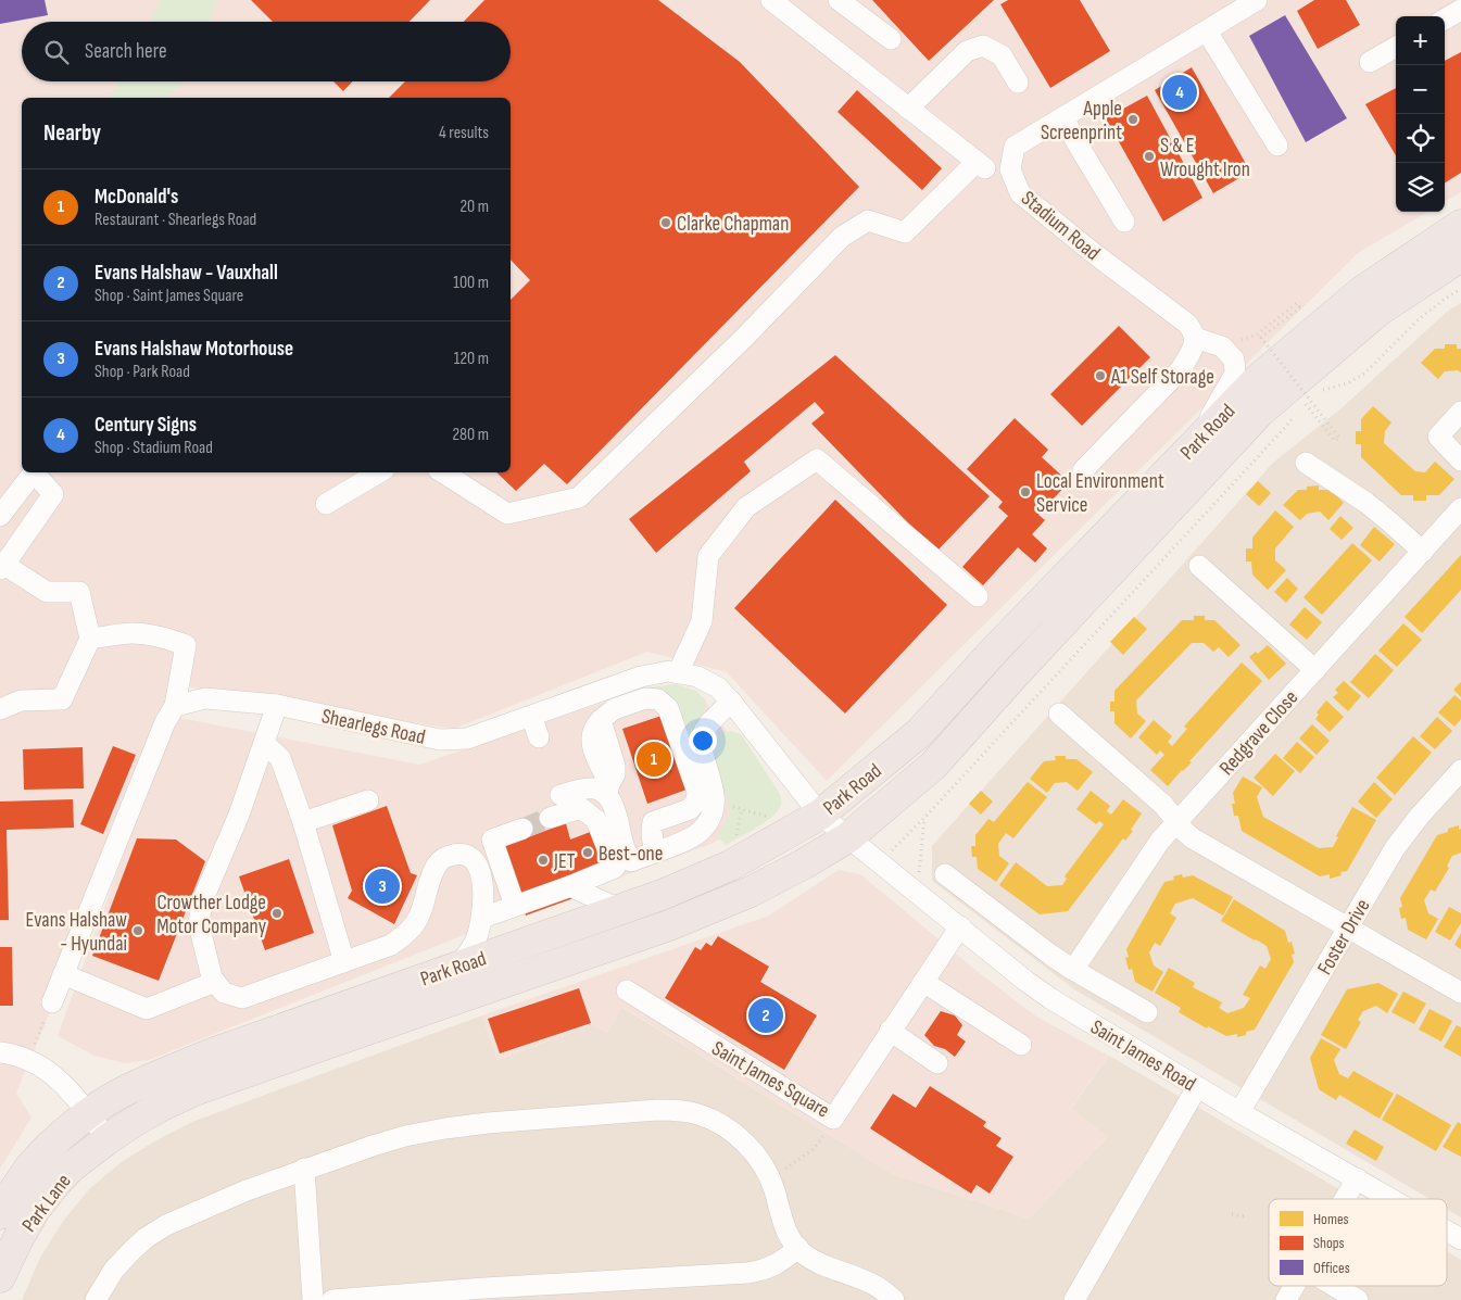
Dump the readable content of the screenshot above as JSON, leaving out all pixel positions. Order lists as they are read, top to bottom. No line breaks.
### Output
{"streets":{"highway":["Park Road","Park Lane"],"street":["Stadium Road","Shearlegs Road","Redgrave Close","Foster Drive","Saint James Road","Saint James Square"]},"crossings":[["Park Road","Shearlegs Road"],["Park Road","Saint James Road"],["Park Road","Park Lane"],["Shearlegs Road","Saint James Road"],["Foster Drive","Saint James Road"],["Saint James Road","Saint James Square"]],"places":["Apple Screenprint","S & E Wrought Iron","Clarke Chapman","A1 Self Storage","Local Environment Service","Best-one","JET","Crowther Lodge Motor Company","Evans Halshaw - Hyundai"],"legend":["Homes","Shops","Offices"],"page":{"map_buttons":["+","−"],"search":"Search here","pins":["4","1","3","2"],"heading":["Nearby","4 results"],"list":[{"mark":"1","name":"McDonald's","note":"Restaurant · Shearlegs Road","value":"20 m"},{"mark":"2","name":"Evans Halshaw - Vauxhall","note":"Shop · Saint James Square","value":"100 m"},{"mark":"3","name":"Evans Halshaw Motorhouse","note":"Shop · Park Road","value":"120 m"},{"mark":"4","name":"Century Signs","note":"Shop · Stadium Road","value":"280 m"}]}}
